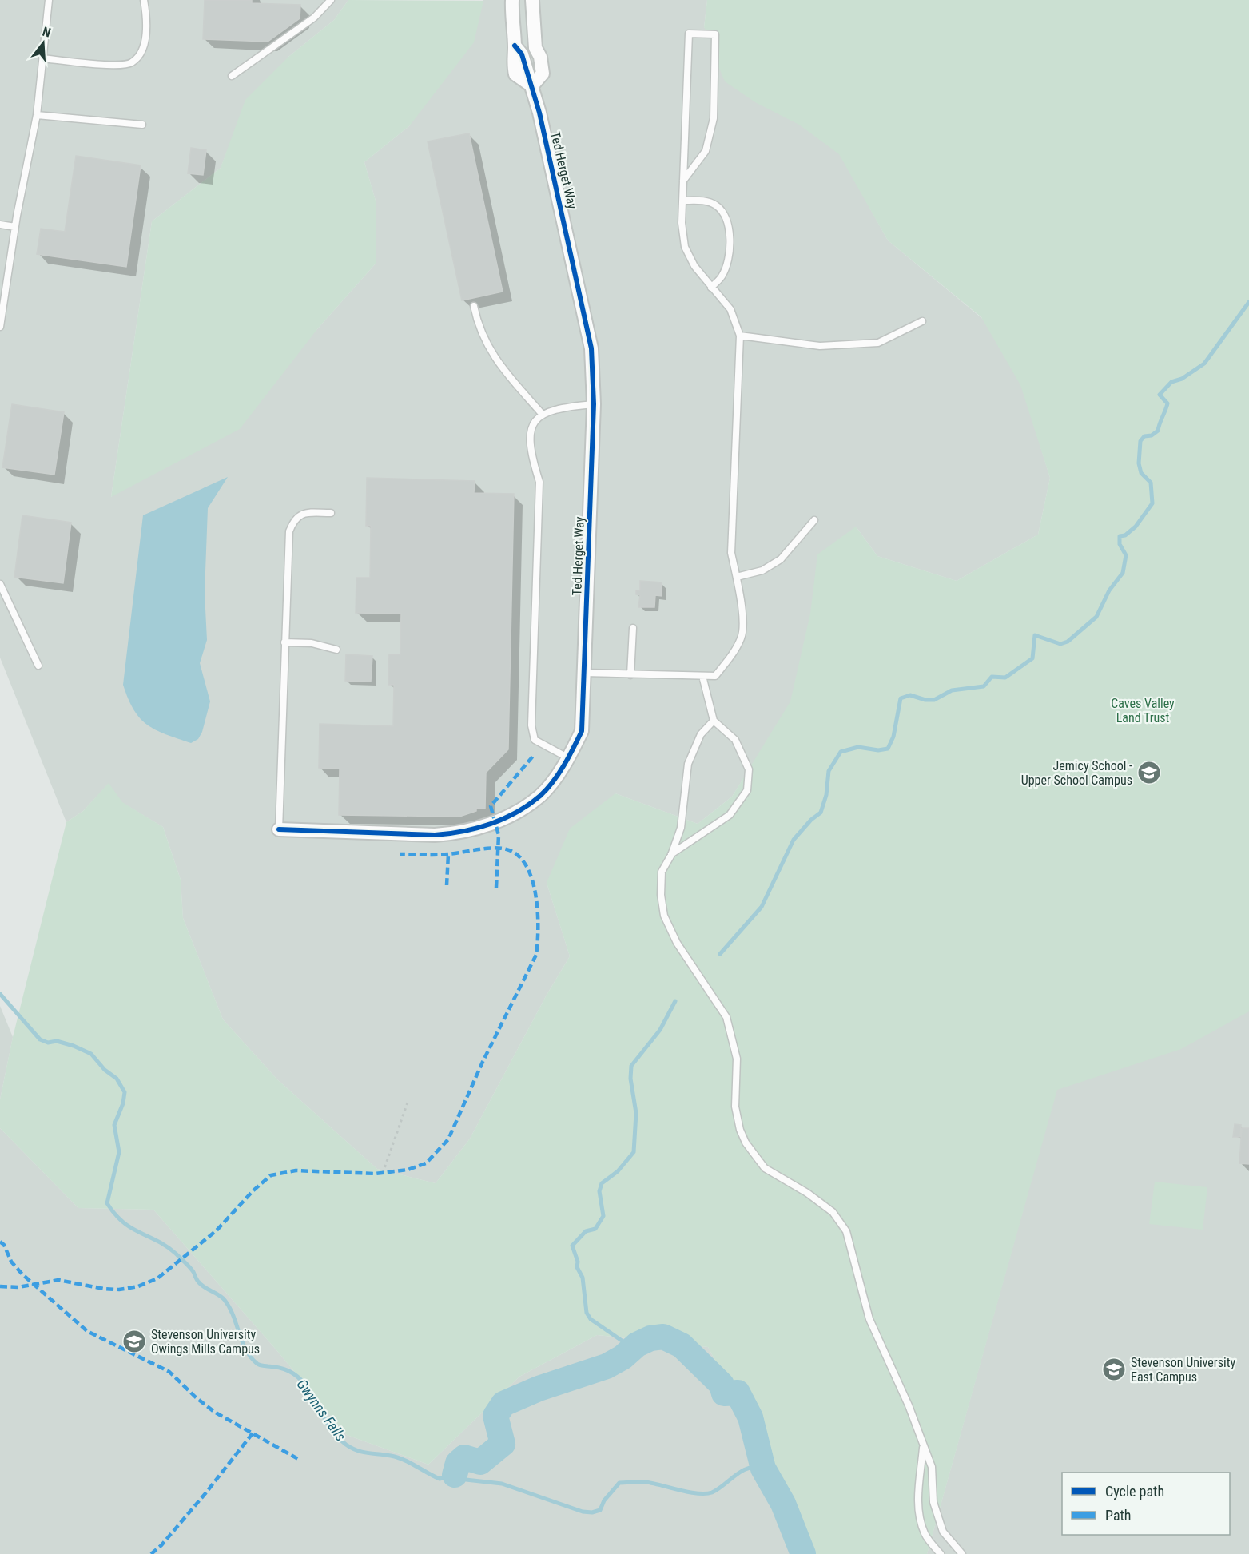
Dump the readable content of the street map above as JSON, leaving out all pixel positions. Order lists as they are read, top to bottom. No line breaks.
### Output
{"streets":{"street":["Ted Herget Way"]},"water":["Gwynns Falls"],"parks":["Caves Valley Land Trust"],"places":{"school or university":["Jemicy School - Upper School Campus","Stevenson University Owings Mills Campus","Stevenson University East Campus"]},"legend":["Cycle path","Path"],"north":"top"}
